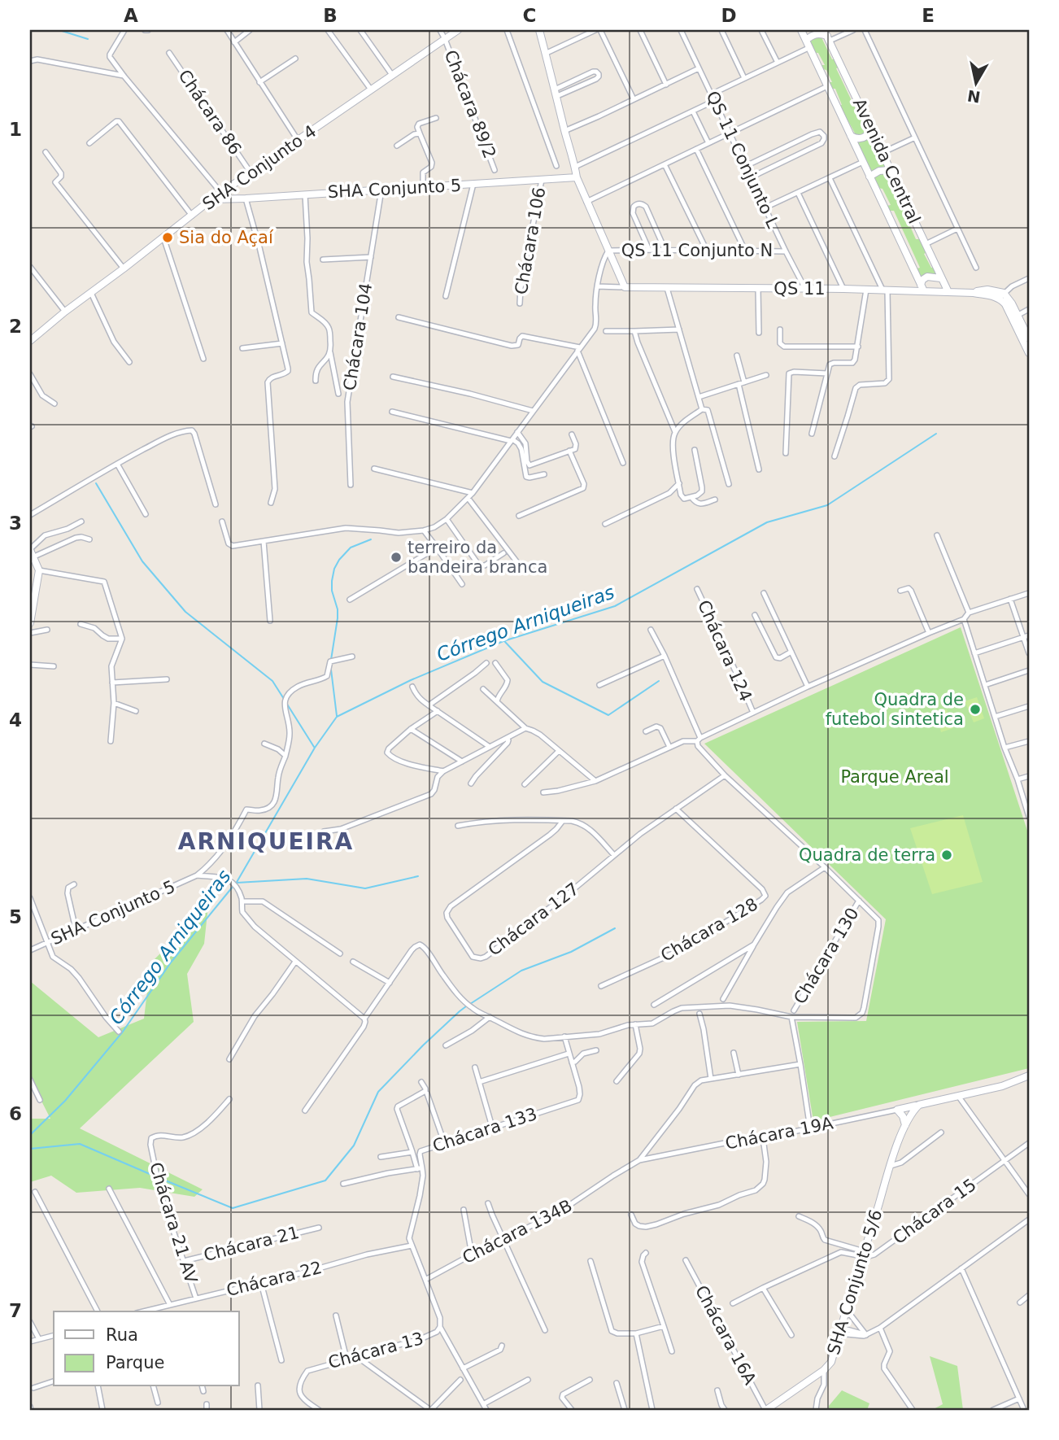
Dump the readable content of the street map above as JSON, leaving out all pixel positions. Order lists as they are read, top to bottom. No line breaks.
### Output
{"streets":{"street":["Chácara 89/2","Chácara 86","QS 11 Conjunto L","Avenida Central","SHA Conjunto 4","SHA Conjunto 5","Chácara 106","QS 11 Conjunto N","QS 11","Chácara 104","Chácara 124","Chácara 127","Chácara 128","Chácara 130","Chácara 133","Chácara 19A","Chácara 15","Chácara 21 AV","Chácara 134B","Chácara 21","Chácara 22","SHA Conjunto 5/6","Chácara 16A","Chácara 13"]},"crossings":[["Chácara 89/2","SHA Conjunto 4"],["Chácara 86","SHA Conjunto 4"],["QS 11 Conjunto L","QS 11 Conjunto N"],["QS 11 Conjunto L","QS 11"],["Avenida Central","QS 11"],["SHA Conjunto 4","SHA Conjunto 5"],["SHA Conjunto 5","Chácara 106"],["SHA Conjunto 5","Chácara 104"],["Chácara 127","Chácara 128"],["Chácara 133","Chácara 22"],["Chácara 19A","Chácara 134B"],["Chácara 19A","SHA Conjunto 5/6"],["Chácara 15","SHA Conjunto 5/6"],["Chácara 21 AV","Chácara 21"],["Chácara 21 AV","Chácara 22"],["SHA Conjunto 5/6","Chácara 16A"]],"districts":["ARNIQUEIRA"],"water":["Córrego Arniqueiras"],"parks":["Parque Areal"],"places":["Sia do Açaí","terreiro da bandeira branca","Quadra de futebol sintetica","Quadra de terra"],"legend":["Rua","Parque"],"north":"bottom","grid":{"columns":["A","B","C","D","E"],"rows":["1","2","3","4","5","6","7"]}}
